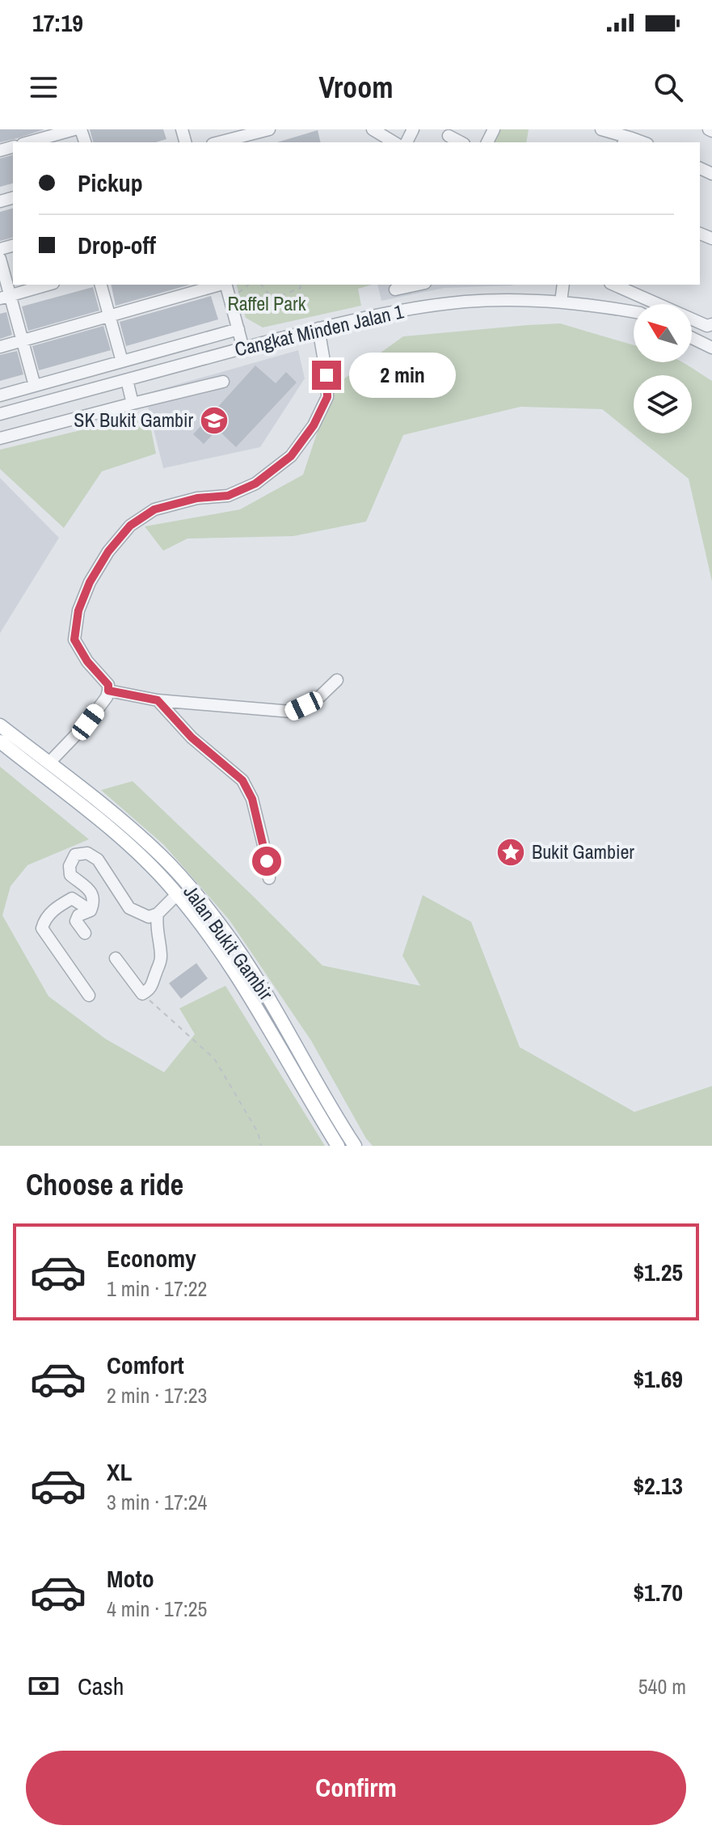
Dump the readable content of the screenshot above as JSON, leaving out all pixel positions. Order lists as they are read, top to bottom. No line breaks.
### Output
{"streets":{"main road":["Jalan Bukit Gambir"],"street":["Cangkat Minden Jalan 1"]},"parks":["Raffel Park"],"places":{"school or university":["SK Bukit Gambir"],"place":["Bukit Gambier"]},"north":"top left","page":{"status":"17:19","header":"Vroom","banner":["Pickup","Drop-off"],"bubble":"2 min","heading":"Choose a ride","list":[{"name":"Economy","note":"1 min · 17:22","value":"$1.25"},{"name":"Comfort","note":"2 min · 17:23","value":"$1.69"},{"name":"XL","note":"3 min · 17:24","value":"$2.13"},{"name":"Moto","note":"4 min · 17:25","value":"$1.70"}],"pay":["Cash","540 m"],"buttons":"Confirm"}}
